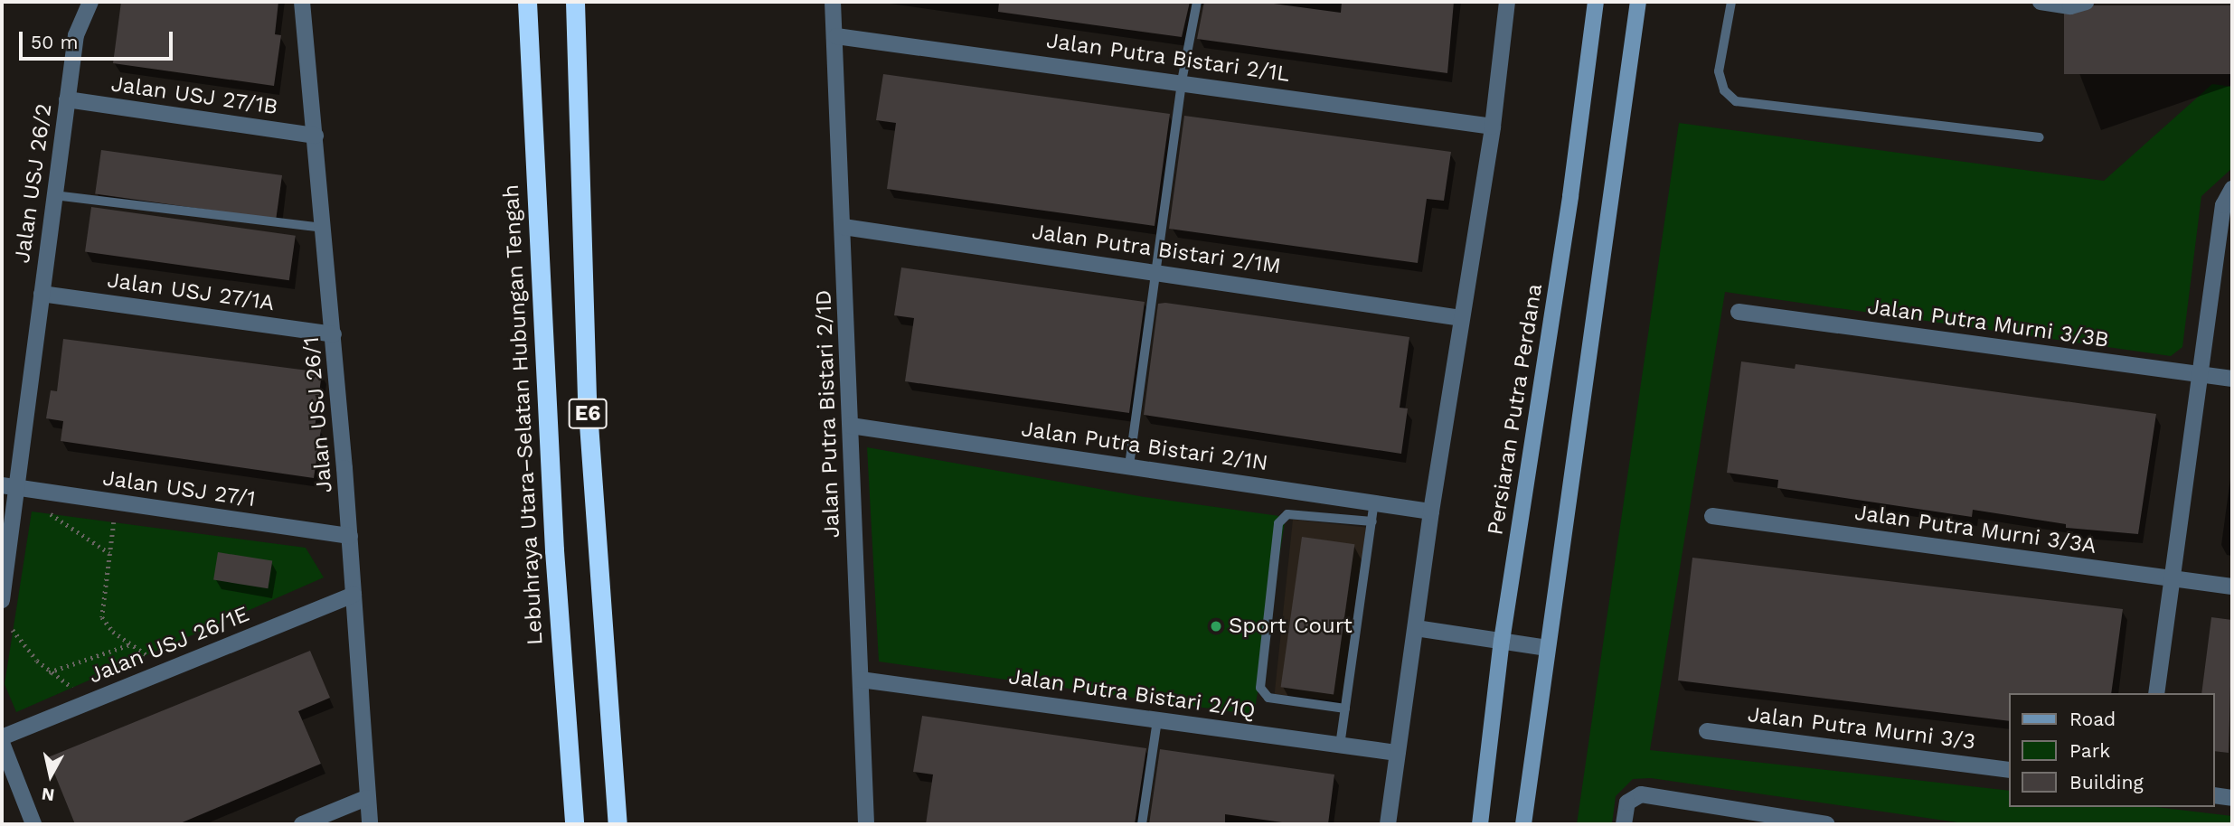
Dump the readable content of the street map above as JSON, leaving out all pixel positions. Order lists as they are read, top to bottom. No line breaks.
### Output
{"streets":{"highway":["E6","Lebuhraya Utara–Selatan Hubungan Tengah"],"main road":["Persiaran Putra Perdana"],"street":["Jalan Putra Bistari 2/1L","Jalan USJ 27/1B","Jalan USJ 26/2","Jalan Putra Bistari 2/1M","Jalan USJ 27/1A","Jalan Putra Murni 3/3B","Jalan Putra Bistari 2/1D","Jalan USJ 26/1","Jalan Putra Bistari 2/1N","Jalan USJ 27/1","Jalan Putra Murni 3/3A","Jalan USJ 26/1E","Jalan Putra Bistari 2/1Q","Jalan Putra Murni 3/3"]},"crossings":[["Jalan Putra Bistari 2/1L","Jalan Putra Bistari 2/1D"],["Jalan USJ 27/1B","Jalan USJ 26/2"],["Jalan USJ 27/1B","Jalan USJ 26/1"],["Jalan USJ 26/2","Jalan USJ 27/1A"],["Jalan USJ 26/2","Jalan USJ 27/1"],["Jalan Putra Bistari 2/1M","Jalan Putra Bistari 2/1D"],["Jalan USJ 27/1A","Jalan USJ 26/1"],["Jalan Putra Bistari 2/1D","Jalan Putra Bistari 2/1N"],["Jalan Putra Bistari 2/1D","Jalan Putra Bistari 2/1Q"],["Jalan USJ 26/1","Jalan USJ 27/1"],["Jalan USJ 26/1","Jalan USJ 26/1E"]],"places":["Sport Court"],"legend":["Road","Park","Building"],"scale_bar":"50 m","north":"bottom"}
